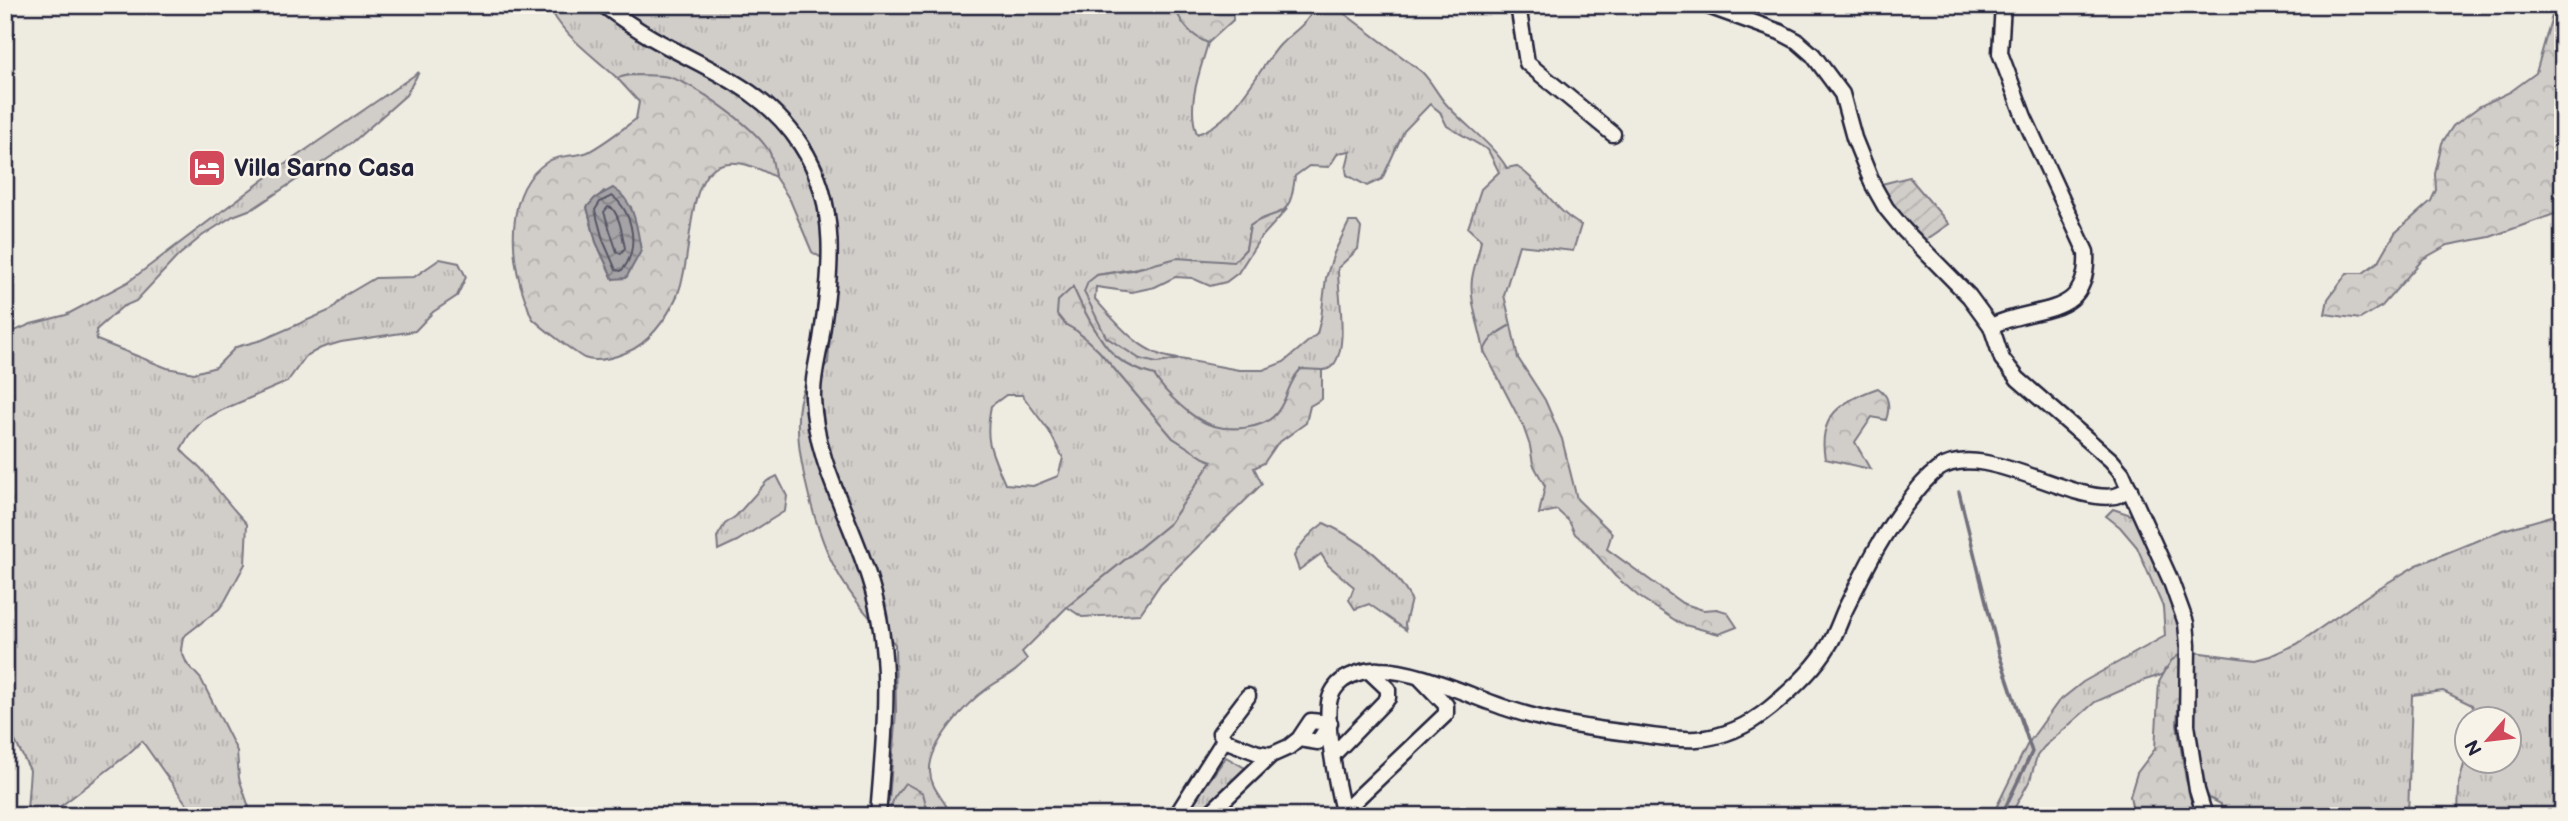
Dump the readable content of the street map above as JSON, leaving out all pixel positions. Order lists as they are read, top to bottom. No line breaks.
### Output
{"places":{"hotel":["Villa Sarno Casa"]},"north":"bottom left"}
